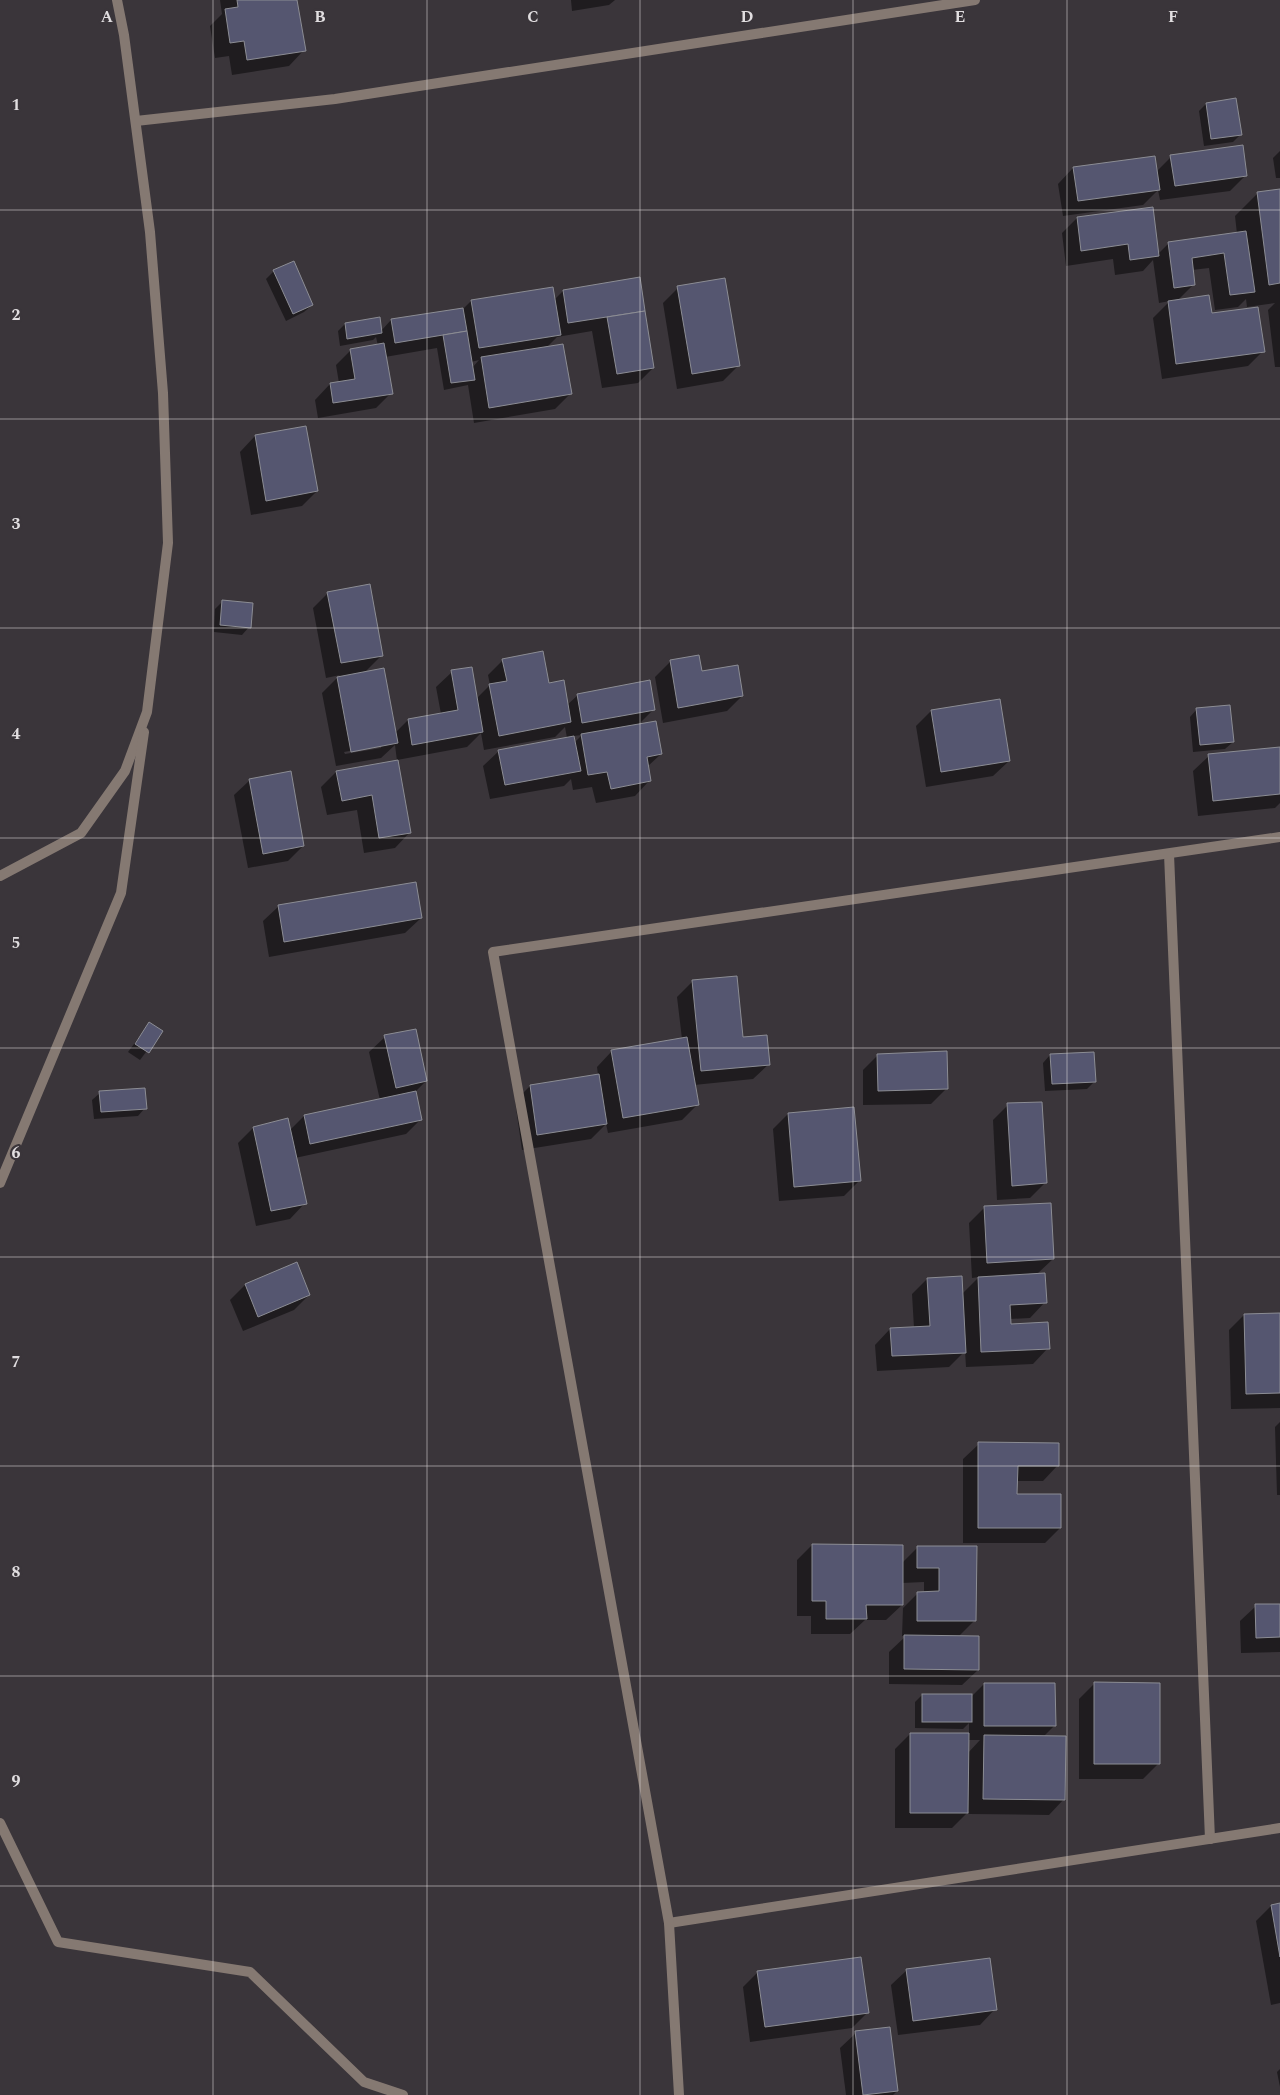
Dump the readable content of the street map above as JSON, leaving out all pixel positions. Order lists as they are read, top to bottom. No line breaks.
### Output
{"grid":{"columns":["A","B","C","D","E","F"],"rows":["1","2","3","4","5","6","7","8","9"]}}
